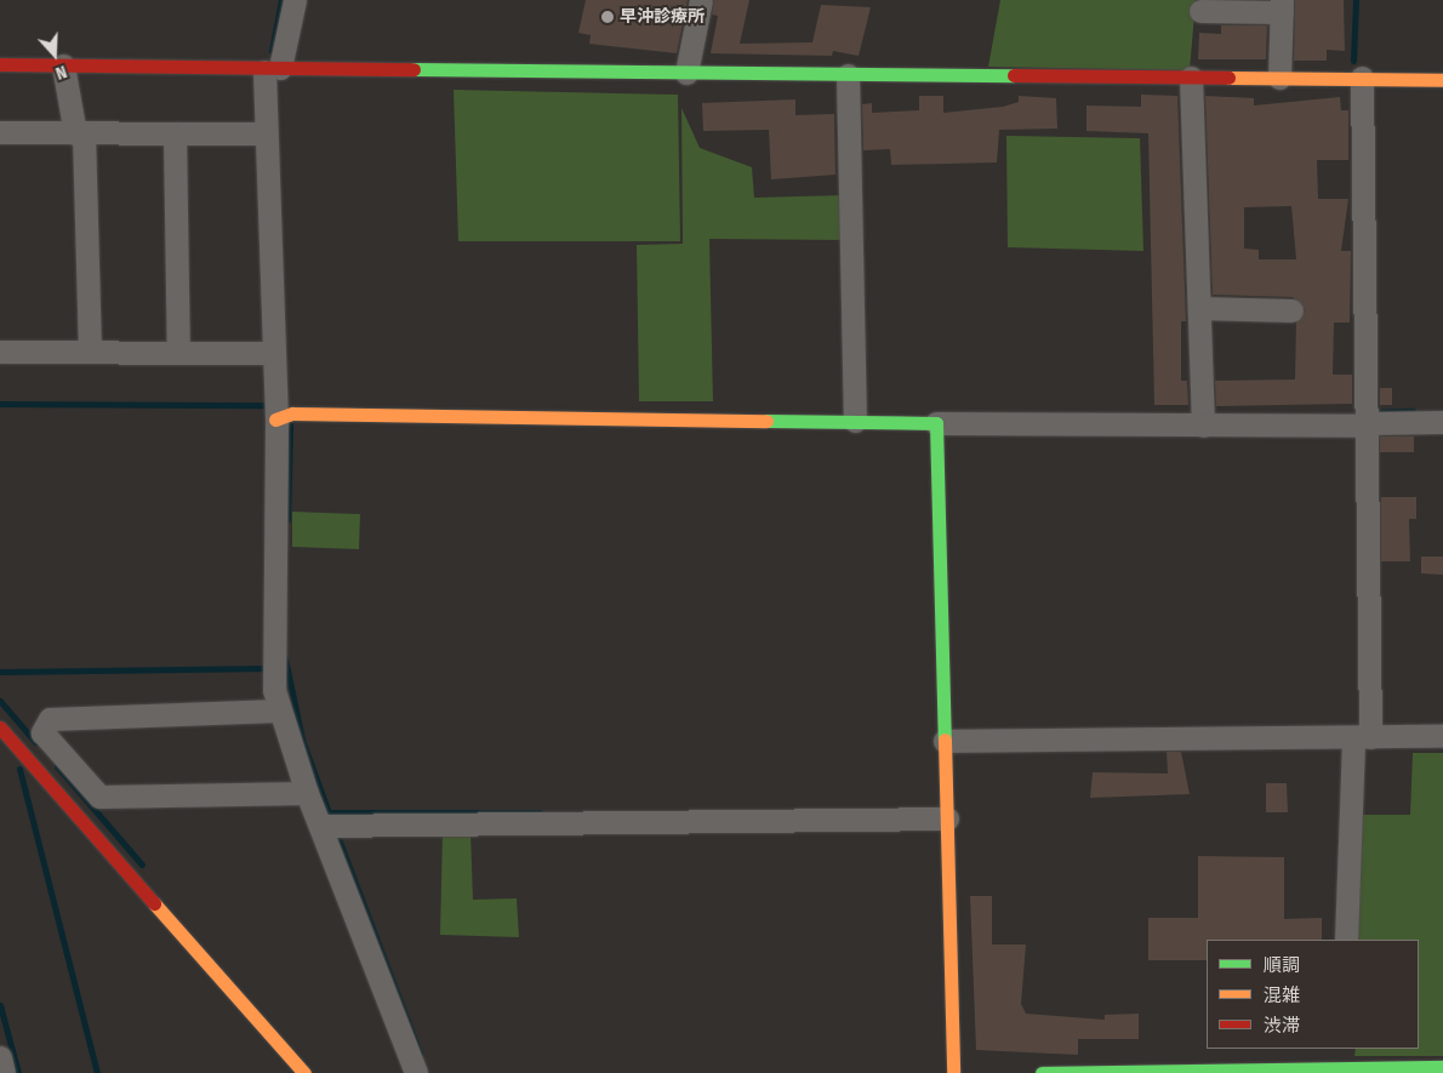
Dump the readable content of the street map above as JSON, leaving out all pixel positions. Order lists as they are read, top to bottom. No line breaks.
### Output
{"places":["早沖診療所"],"legend":["順調","混雑","渋滞"],"north":"bottom"}
